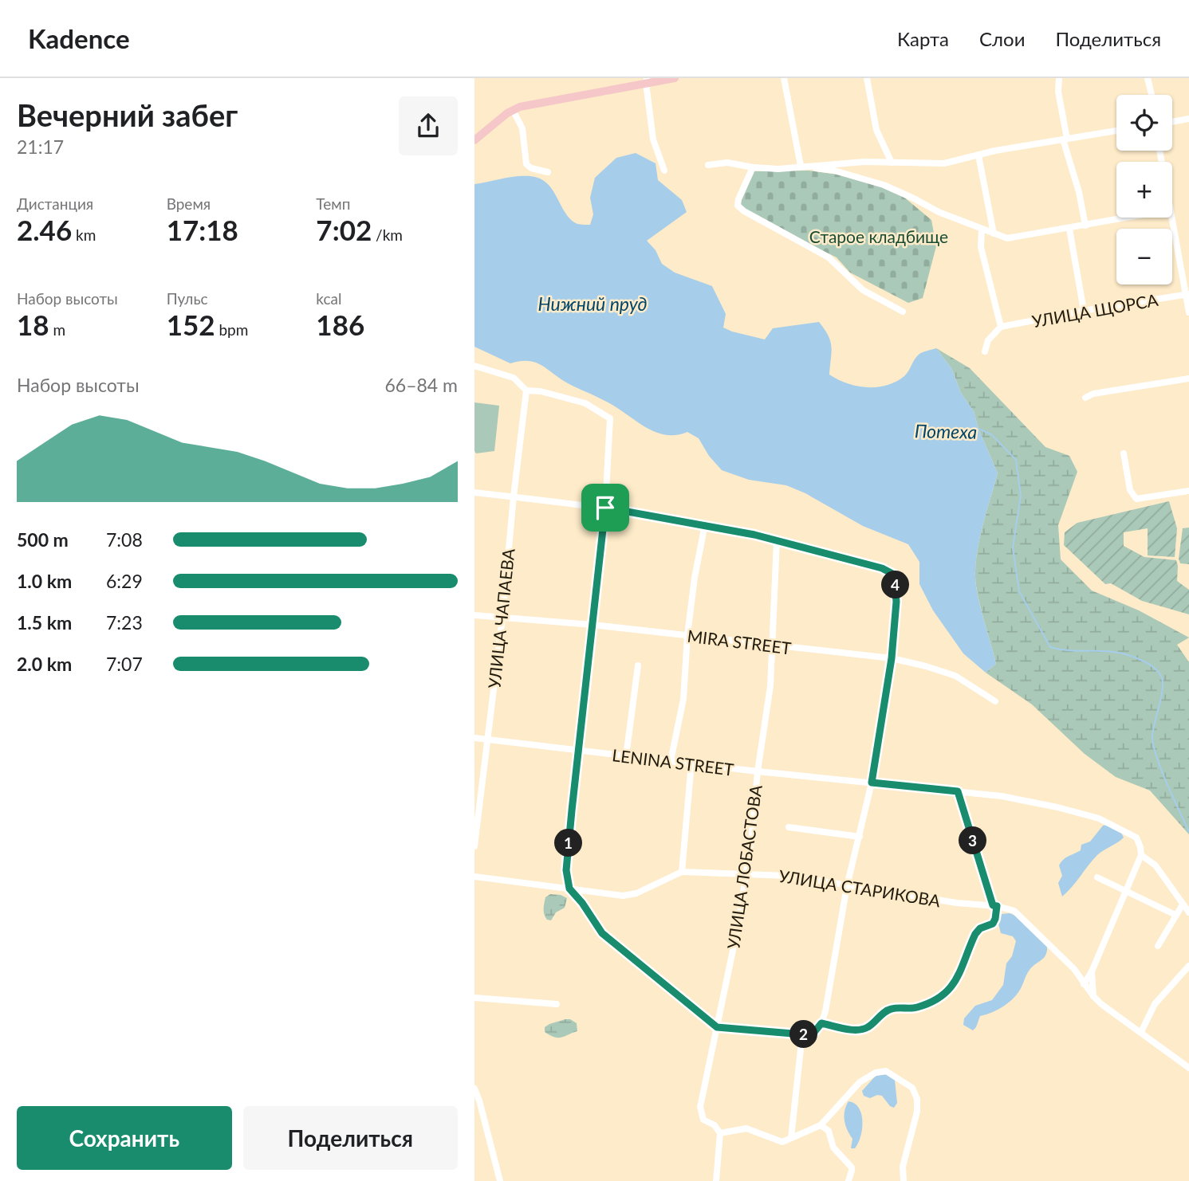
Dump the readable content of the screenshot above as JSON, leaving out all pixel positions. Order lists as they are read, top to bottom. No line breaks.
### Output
{"streets":{"street":["УЛИЦА ЩОРСА","УЛИЦА ЧАПАЕВА","MIRA STREET","LENINA STREET","УЛИЦА ЛОБАСТОВА","УЛИЦА СТАРИКОВА"]},"crossings":[["УЛИЦА ЧАПАЕВА","MIRA STREET"],["УЛИЦА ЧАПАЕВА","LENINA STREET"],["MIRA STREET","УЛИЦА ЛОБАСТОВА"],["LENINA STREET","УЛИЦА ЛОБАСТОВА"],["УЛИЦА ЛОБАСТОВА","УЛИЦА СТАРИКОВА"]],"water":["Нижний пруд","Потеха"],"parks":["Старое кладбище"],"page":{"header":"Kadence","nav":["Карта","Слои","Поделиться"],"heading":["Вечерний забег","21:17"],"map_buttons":["+","−"],"stats":[["Дистанция","2.46 km"],["Время","17:18"],["Темп","7:02 /km"],["Набор высоты","18 m"],["Пульс","152 bpm"],["kcal","186"]],"chart":["Набор высоты","66–84 m"],"list":[{"name":"500 m","note":"7:08"},{"name":"1.0 km","note":"6:29"},{"name":"1.5 km","note":"7:23"},{"name":"2.0 km","note":"7:07"}],"pins":["4","3","1","2"],"buttons":["Сохранить","Поделиться"]}}
